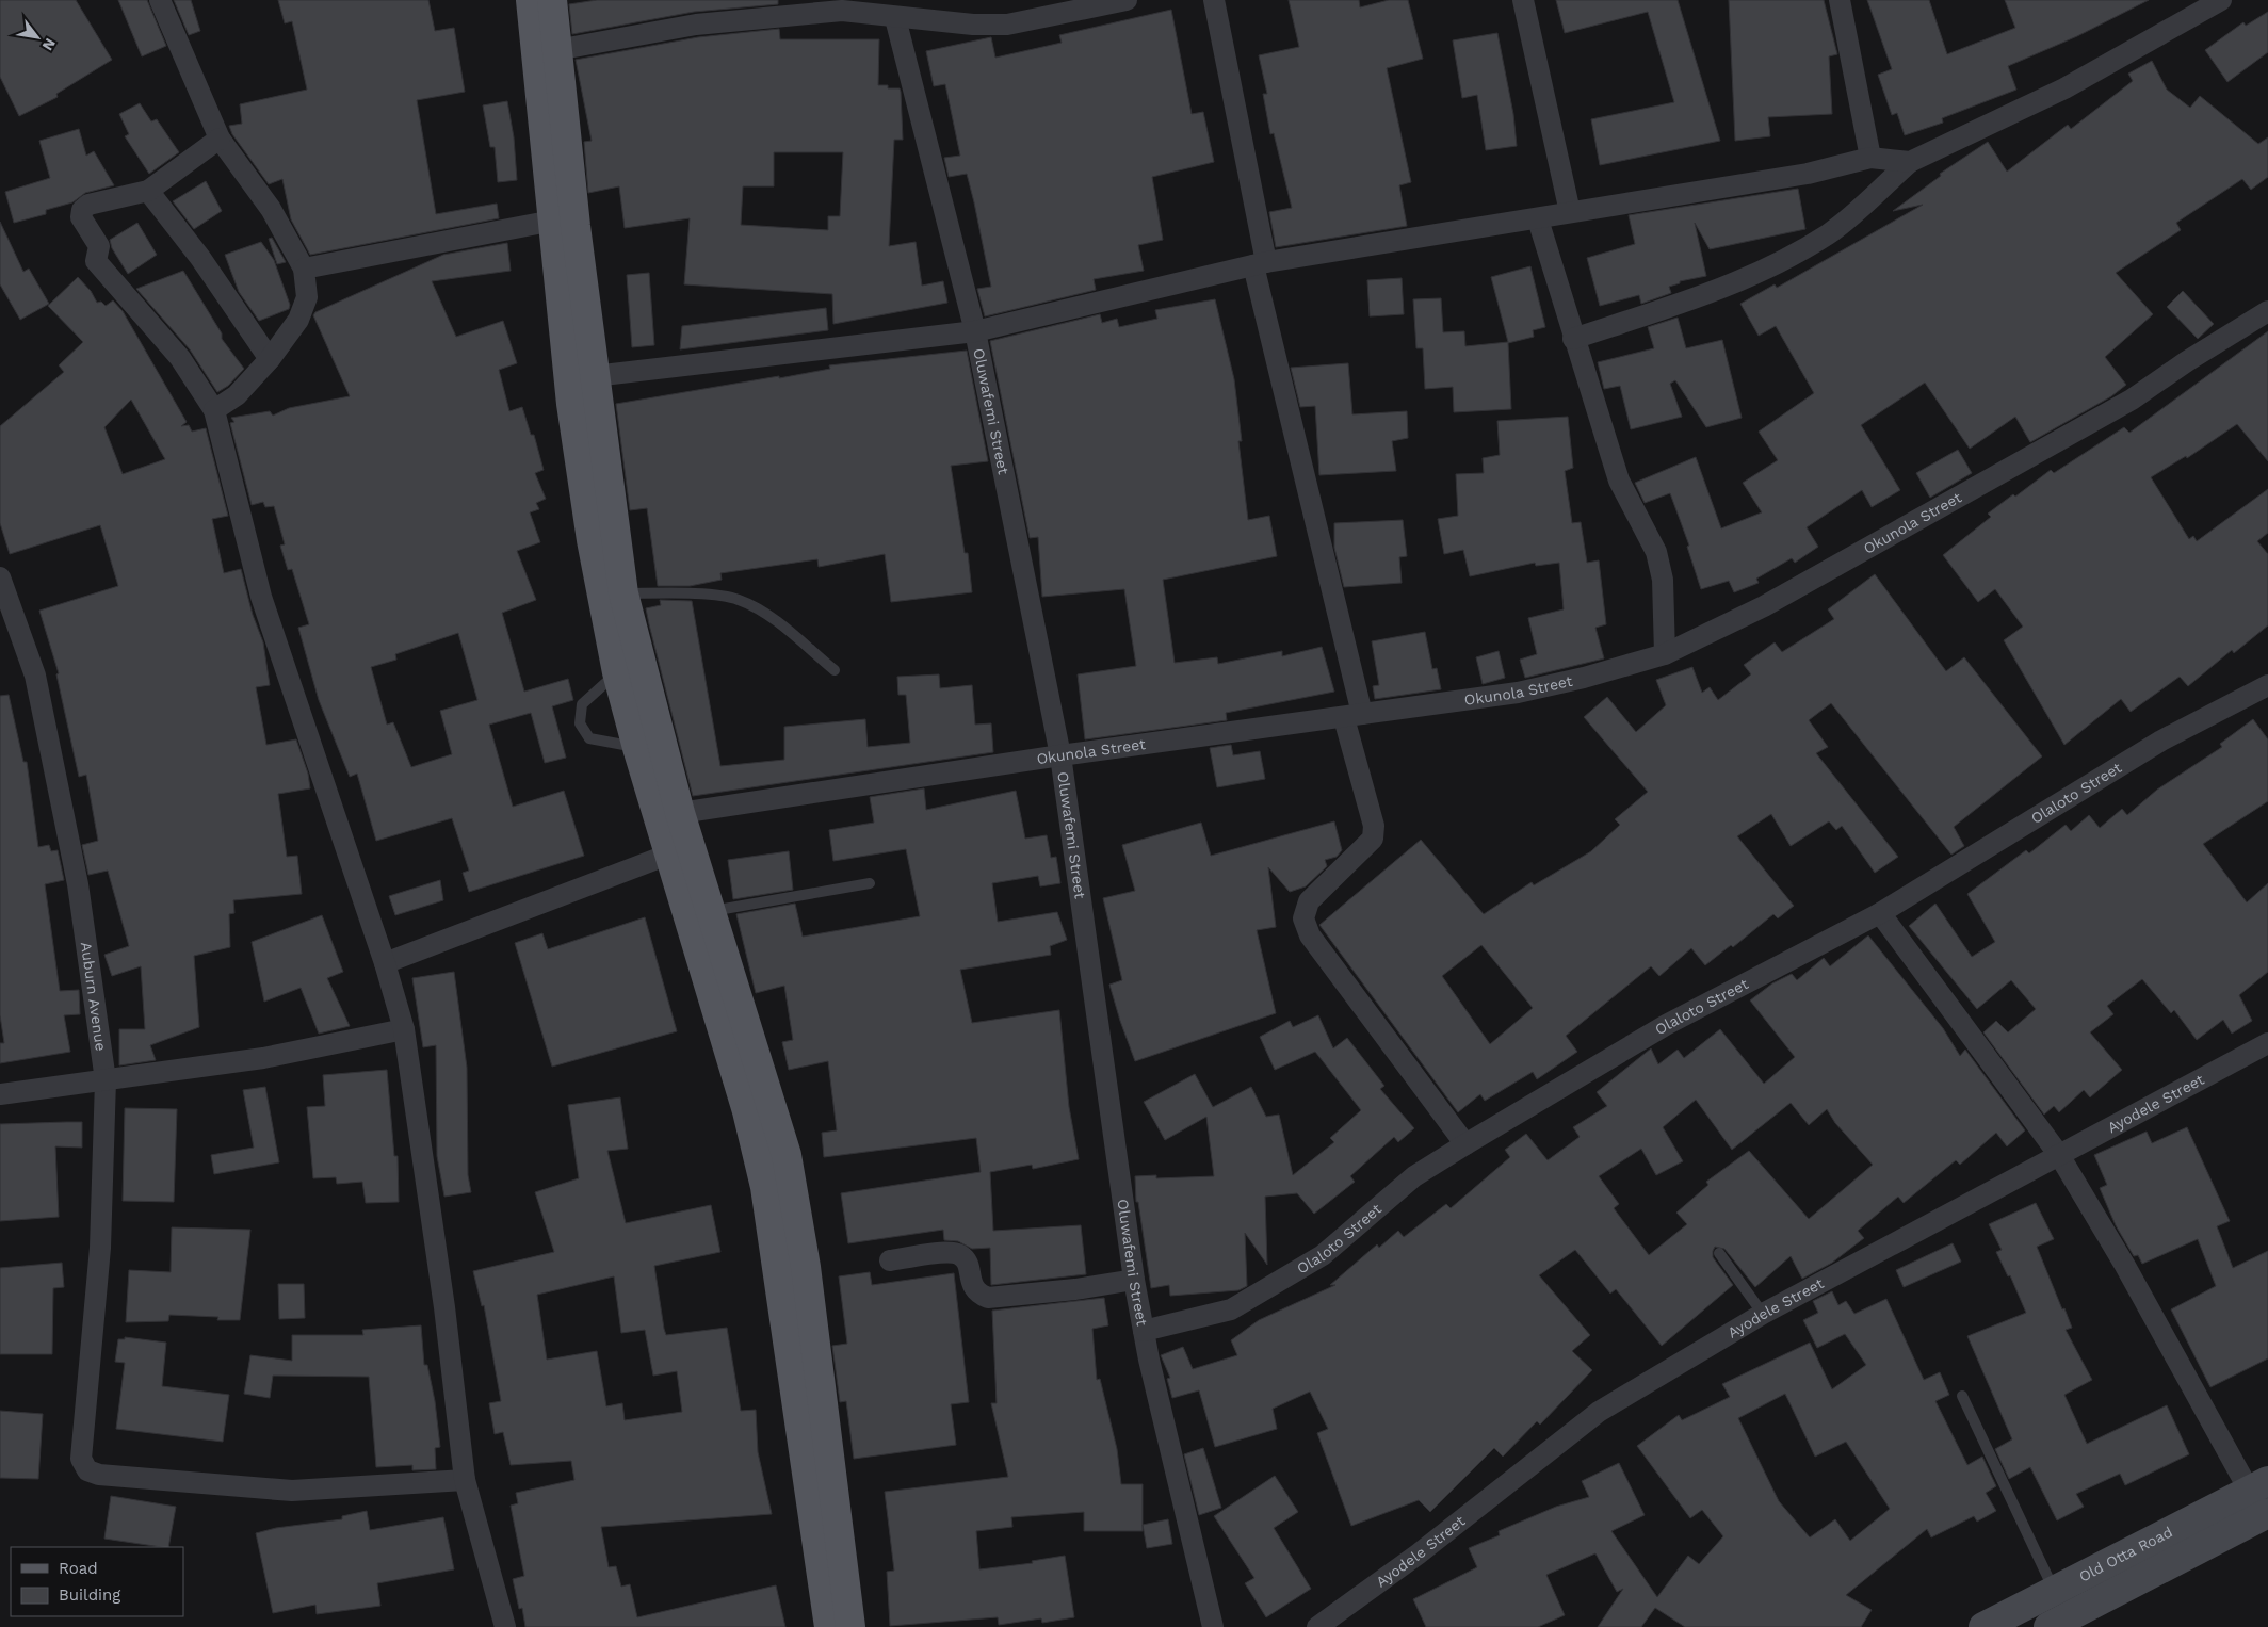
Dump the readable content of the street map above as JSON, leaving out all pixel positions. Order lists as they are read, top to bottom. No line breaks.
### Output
{"streets":{"street":["Oluwafemi Street","Okunola Street","Olaloto Street","Auburn Avenue","Ayodele Street","Old Otta Road"]},"crossings":[["Oluwafemi Street","Okunola Street"],["Oluwafemi Street","Olaloto Street"]],"legend":["Road","Building"],"north":"bottom right"}
